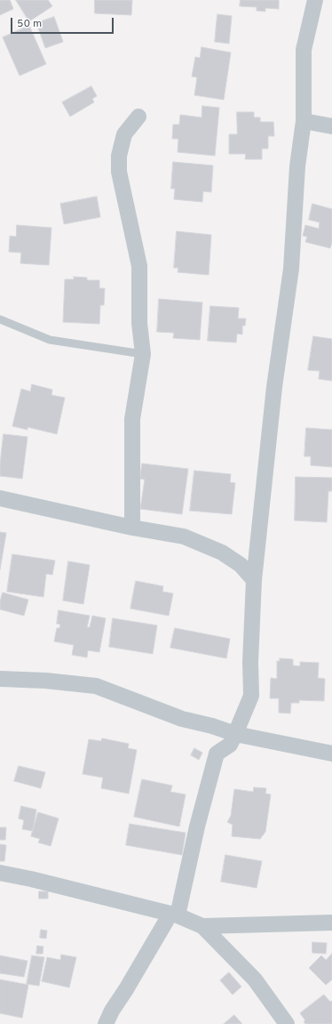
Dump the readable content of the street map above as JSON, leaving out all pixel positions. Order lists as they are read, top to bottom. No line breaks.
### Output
{"scale_bar":"50 m"}
